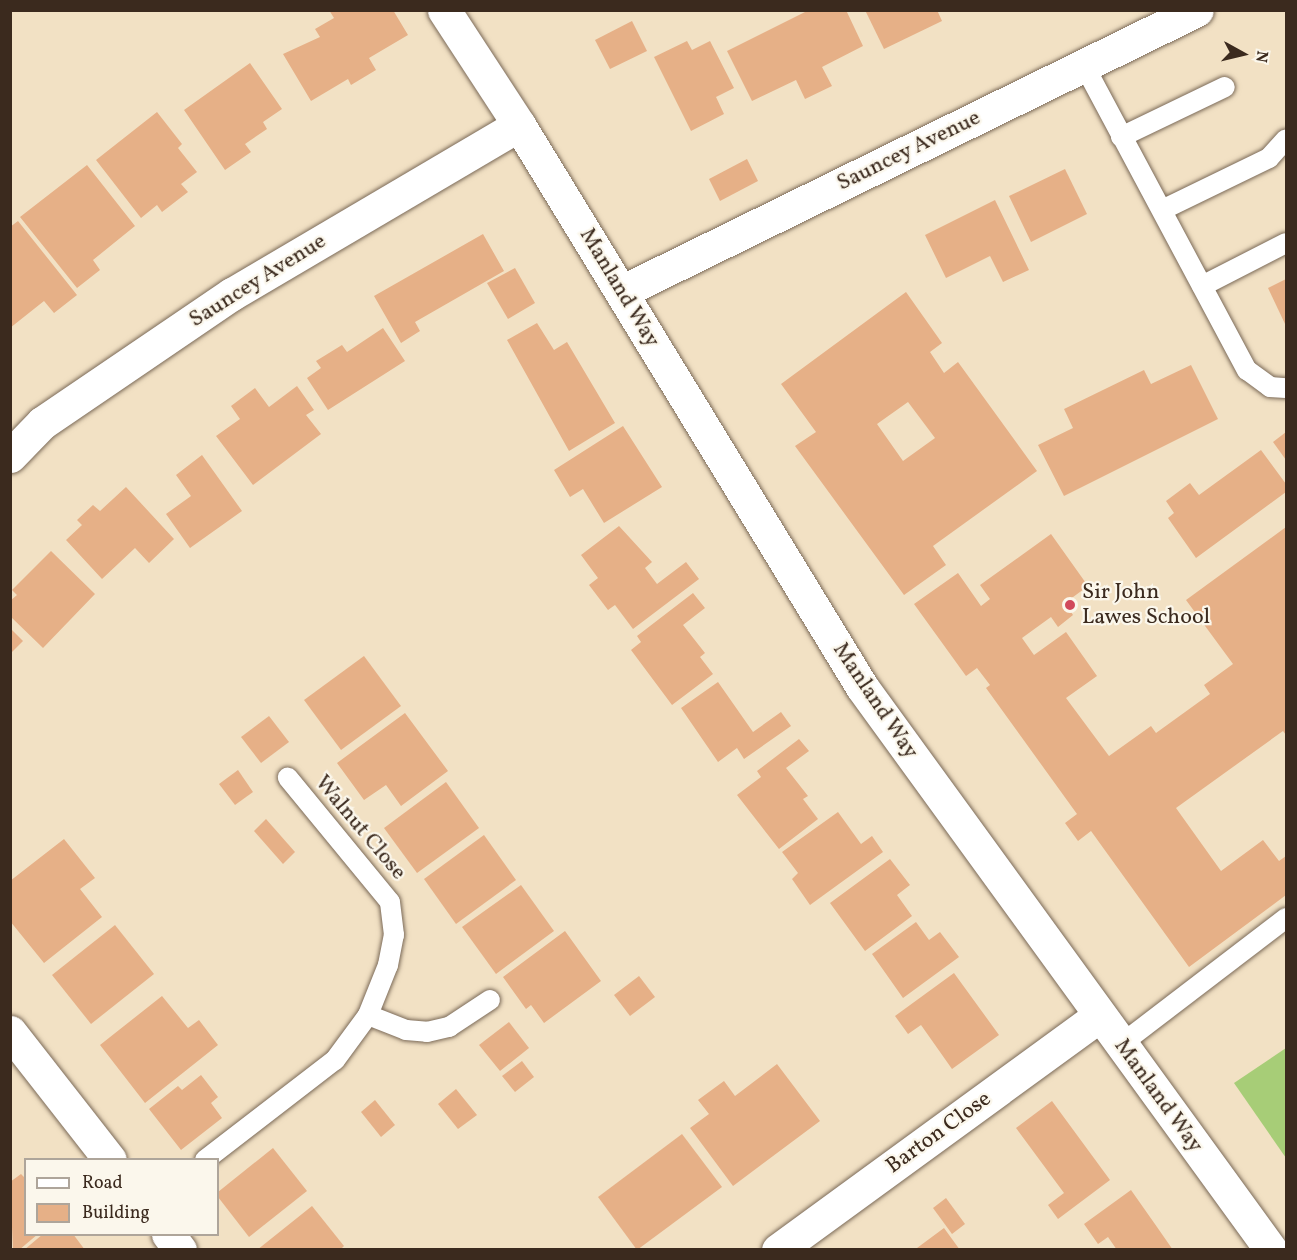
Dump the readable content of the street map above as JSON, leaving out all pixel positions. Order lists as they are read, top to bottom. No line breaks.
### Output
{"streets":{"street":["Sauncey Avenue","Manland Way","Barton Close"],"lane":["Walnut Close"]},"crossings":[["Sauncey Avenue","Manland Way"],["Manland Way","Barton Close"]],"places":["Sir John Lawes School"],"legend":["Road","Building"],"north":"right"}
